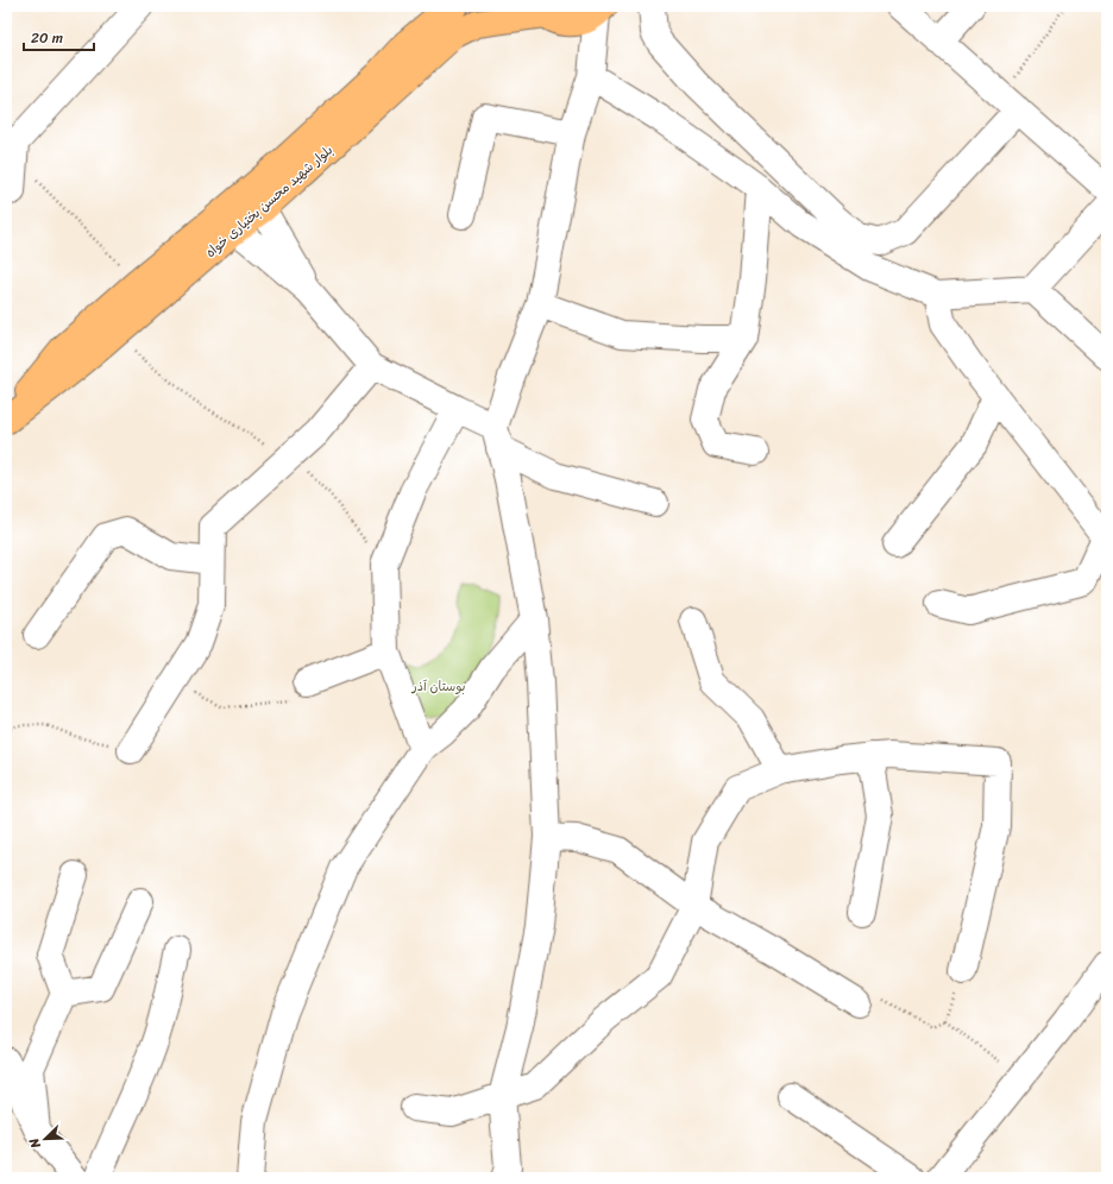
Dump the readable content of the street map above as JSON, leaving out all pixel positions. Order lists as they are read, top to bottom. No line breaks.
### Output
{"streets":{"main road":["بلوار شهید محسن بختیاری خواه"]},"parks":["بوستان آذر"],"scale_bar":"20 m","north":"bottom left"}
